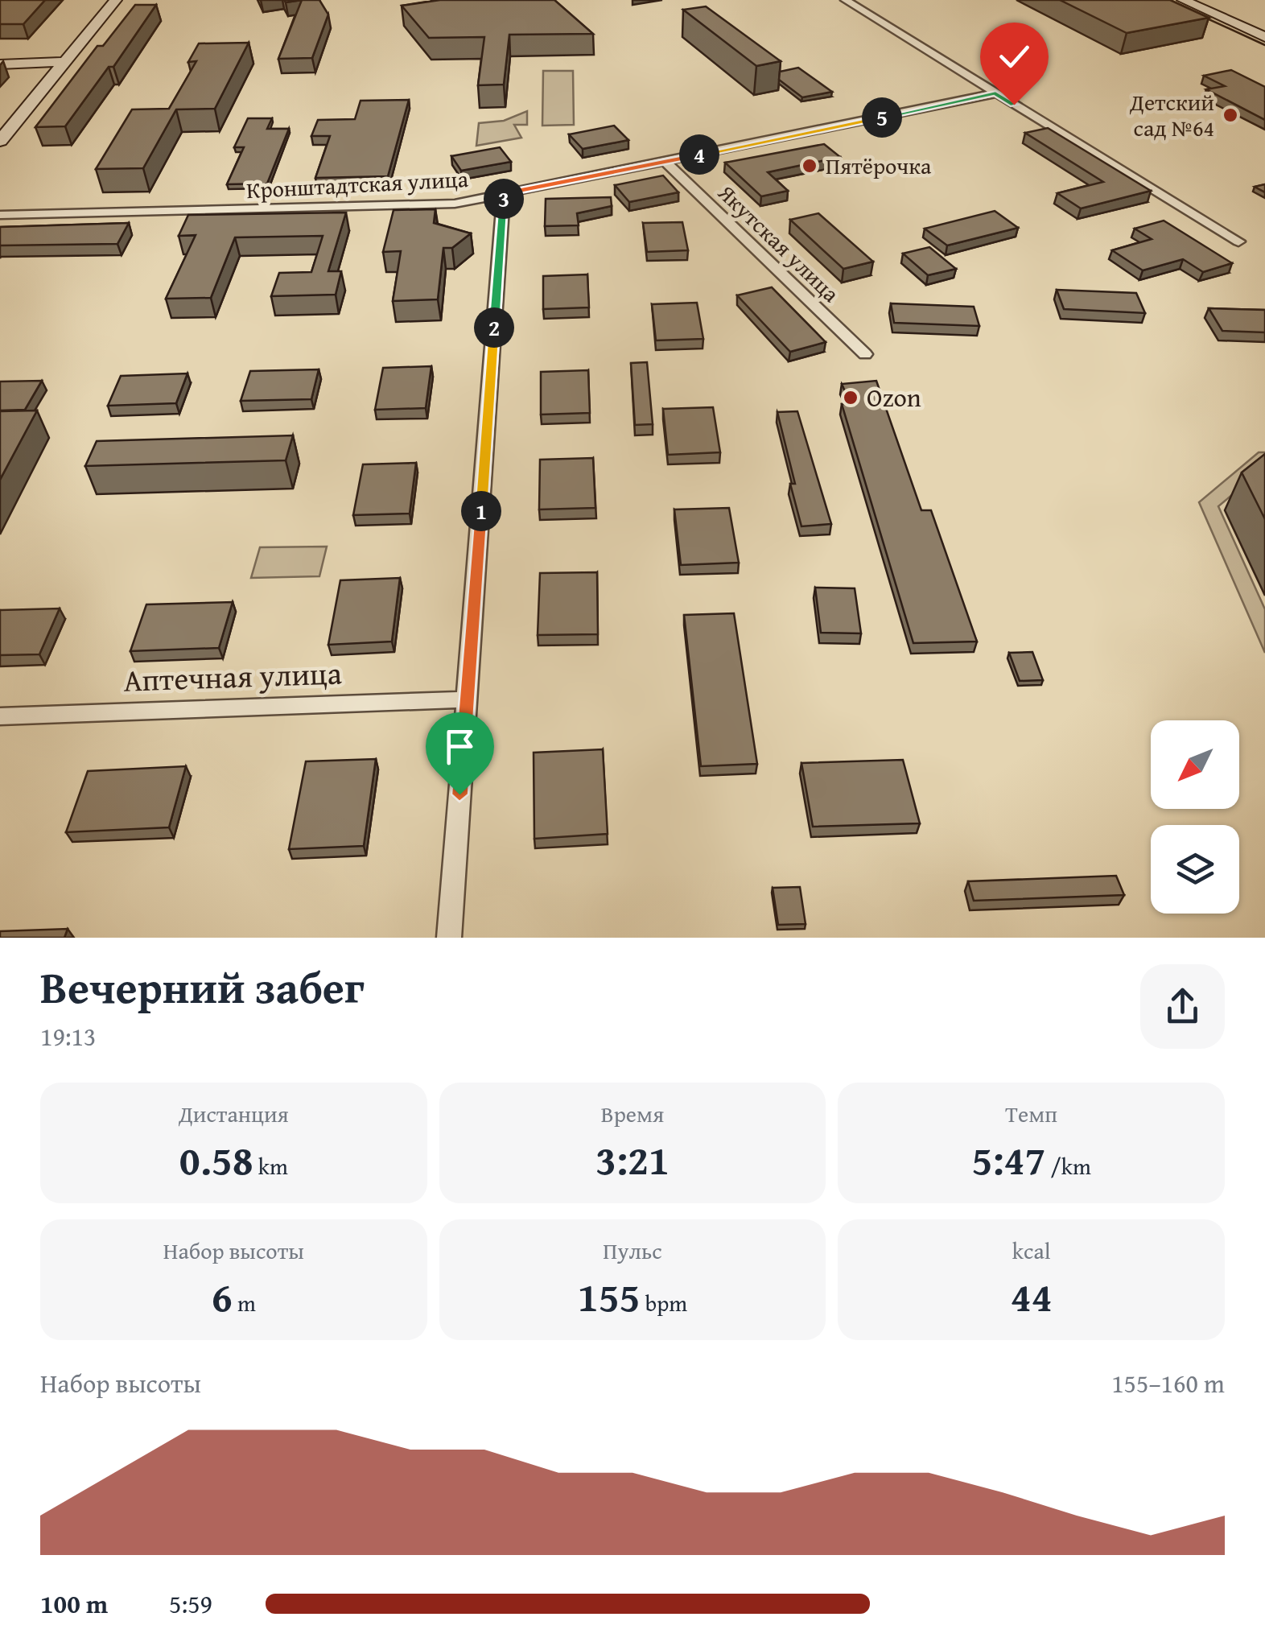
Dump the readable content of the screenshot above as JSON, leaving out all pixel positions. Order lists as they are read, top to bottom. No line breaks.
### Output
{"streets":{"street":["Кронштадтская улица","Якутская улица","Аптечная улица"]},"crossings":[["Кронштадтская улица","Якутская улица"]],"places":["Детский сад №64","Пятёрочка","Ozon"],"north":"bottom left","page":{"pins":["5","4","3","2","1"],"heading":["Вечерний забег","19:13"],"stats":[["Дистанция","0.58 km"],["Время","3:21"],["Темп","5:47 /km"],["Набор высоты","6 m"],["Пульс","155 bpm"],["kcal","44"]],"chart":["Набор высоты","155–160 m"],"list":[{"name":"100 m","note":"5:59"}]}}
